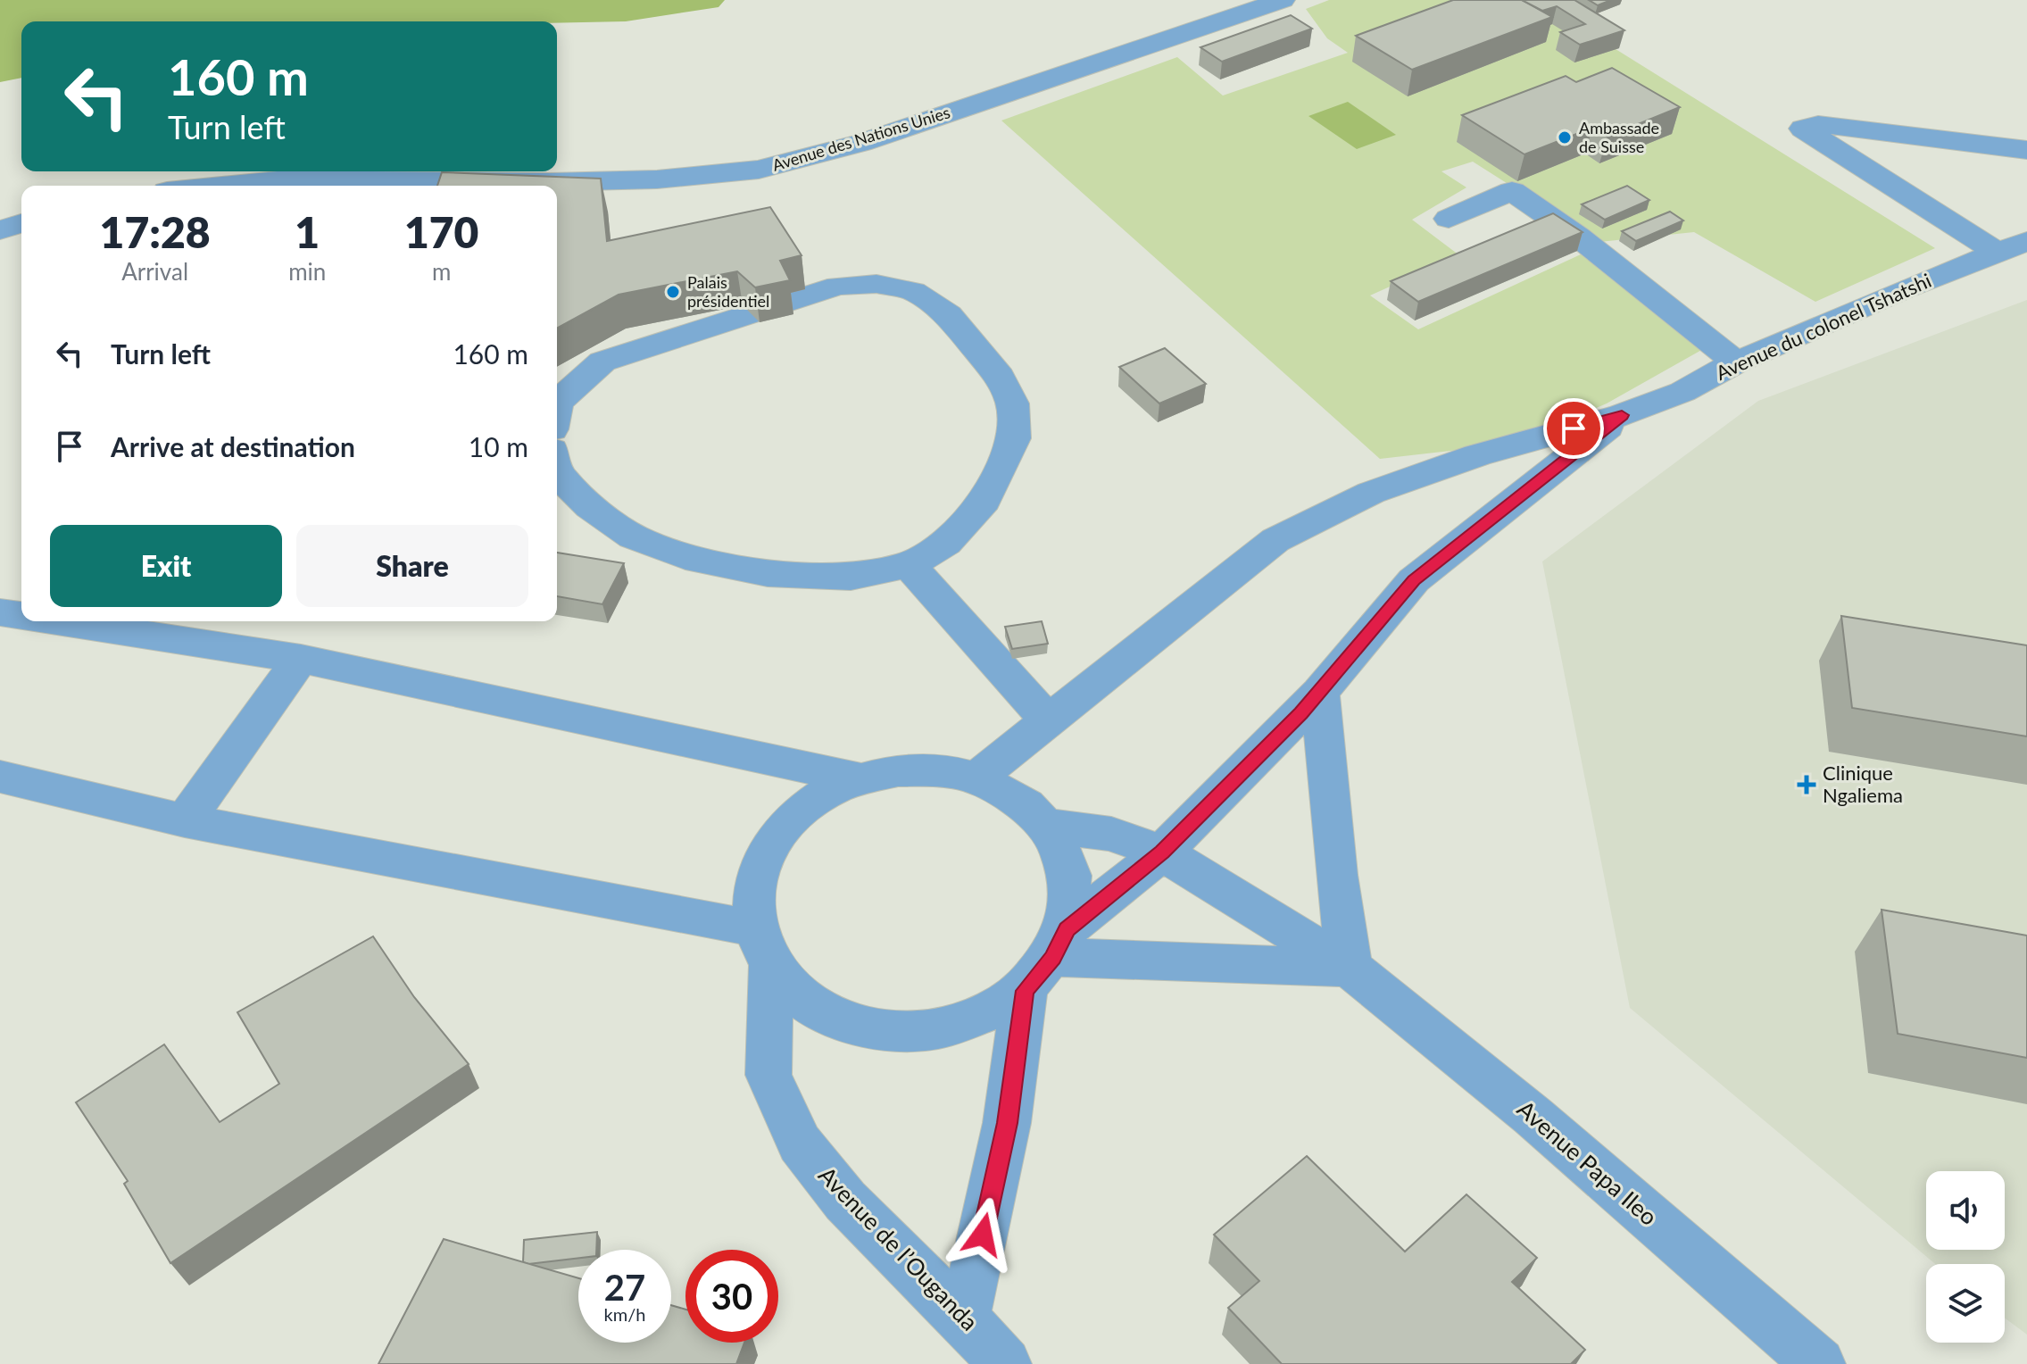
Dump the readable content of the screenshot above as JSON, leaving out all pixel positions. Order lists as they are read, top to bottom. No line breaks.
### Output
{"streets":{"street":["Avenue des Nations Unies","Avenue du colonel Tshatshi","Avenue Papa Ileo","Avenue de l’Ouganda"]},"places":{"other":["Ambassade de Suisse","Palais présidentiel"],"health":["Clinique Ngaliema"]},"page":{"turn":["160 m","Turn left"],"eta":["17:28","Arrival","1","min","170","m"],"list":[{"name":"Turn left","value":"160 m"},{"name":"Arrive at destination","value":"10 m"}],"buttons":["Exit","Share"],"speed":"27 km/h","limit":"30"}}
